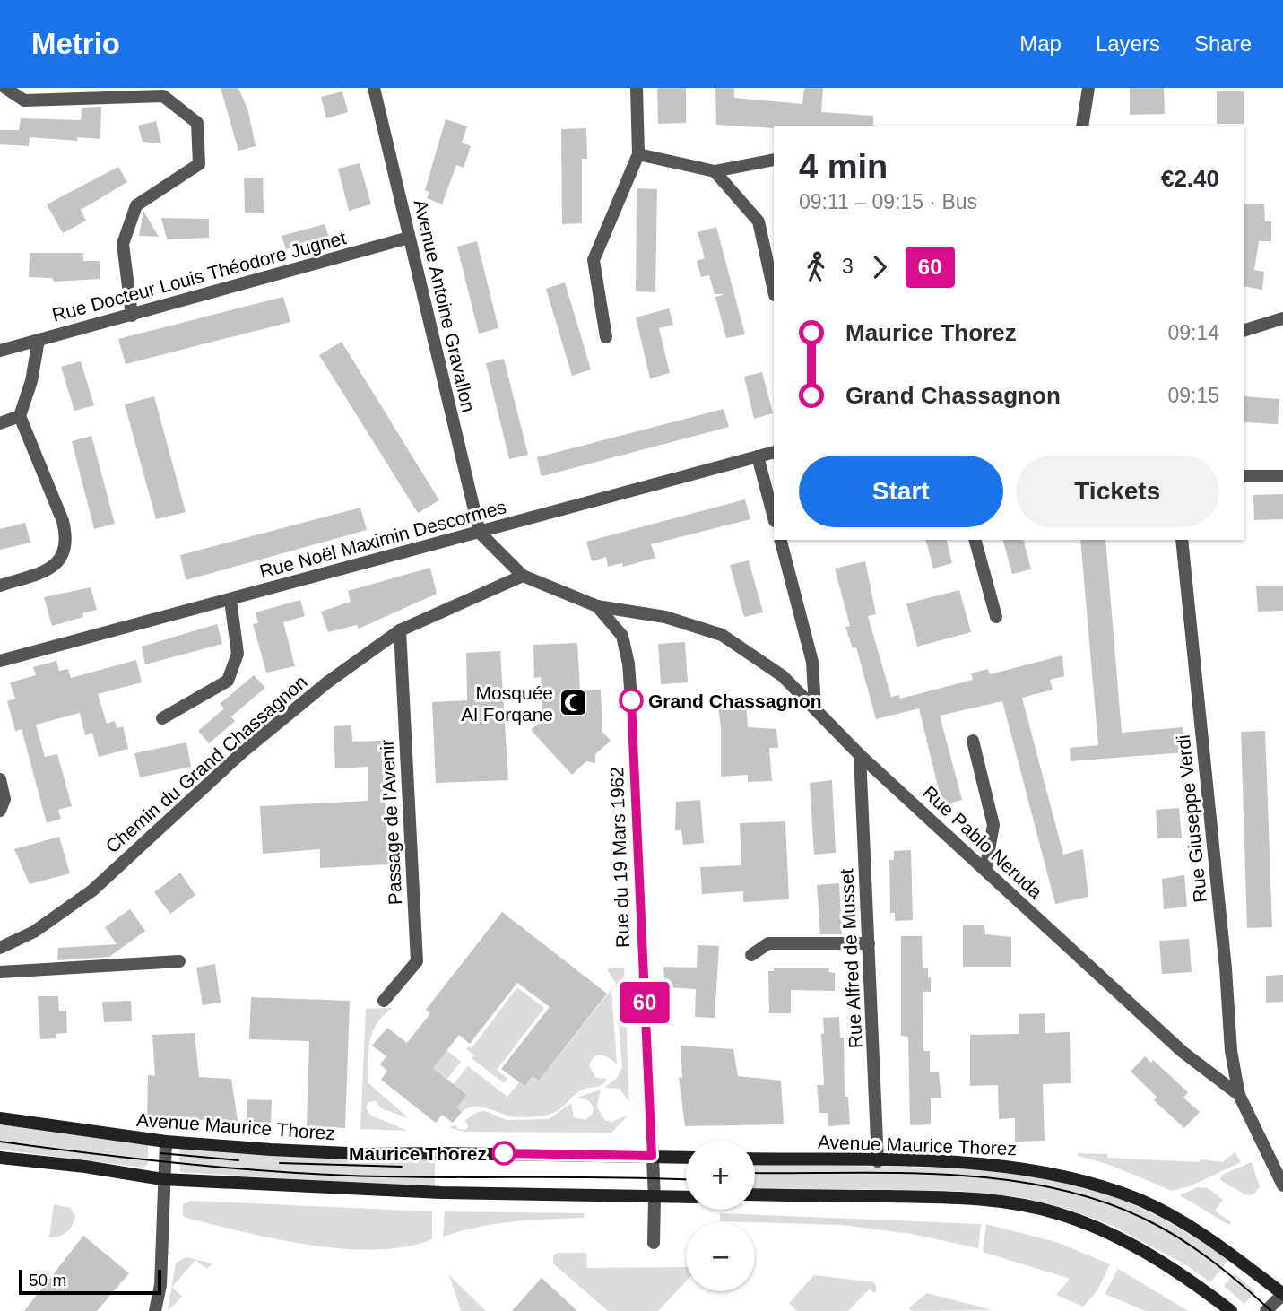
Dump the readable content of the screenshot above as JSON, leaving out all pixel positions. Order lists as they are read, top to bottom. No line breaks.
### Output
{"streets":{"street":["Rue Docteur Louis Théodore Jugnet","Avenue Antoine Gravallon","Rue Noël Maximin Descormes","Chemin du Grand Chassagnon","Rue Giuseppe Verdi","Passage de l'Avenir","Rue Pablo Neruda","Rue du 19 Mars 1962","Rue Alfred de Musset","Avenue Maurice Thorez"]},"crossings":[["Rue Docteur Louis Théodore Jugnet","Avenue Antoine Gravallon"],["Avenue Antoine Gravallon","Rue Noël Maximin Descormes"],["Chemin du Grand Chassagnon","Passage de l'Avenir"],["Chemin du Grand Chassagnon","Rue du 19 Mars 1962"],["Rue Giuseppe Verdi","Rue Pablo Neruda"],["Rue Pablo Neruda","Rue du 19 Mars 1962"],["Rue Pablo Neruda","Rue Alfred de Musset"],["Rue du 19 Mars 1962","Avenue Maurice Thorez"],["Rue Alfred de Musset","Avenue Maurice Thorez"]],"places":{"other":["Grand Chassagnon","Maurice Thorez"],"mosque":["Mosquée Al Forqane"]},"lines":["bus line 60"],"scale_bar":"50 m","page":{"header":"Metrio","nav":["Map","Layers","Share"],"on_map":"60","heading":["4 min","09:11 – 09:15 · Bus","€2.40"],"legs":["3","60"],"list":[{"name":"Maurice Thorez","value":"09:14"},{"name":"Grand Chassagnon","value":"09:15"}],"buttons":["Start","Tickets"],"map_buttons":["+","−"],"scale":"50 m"}}
